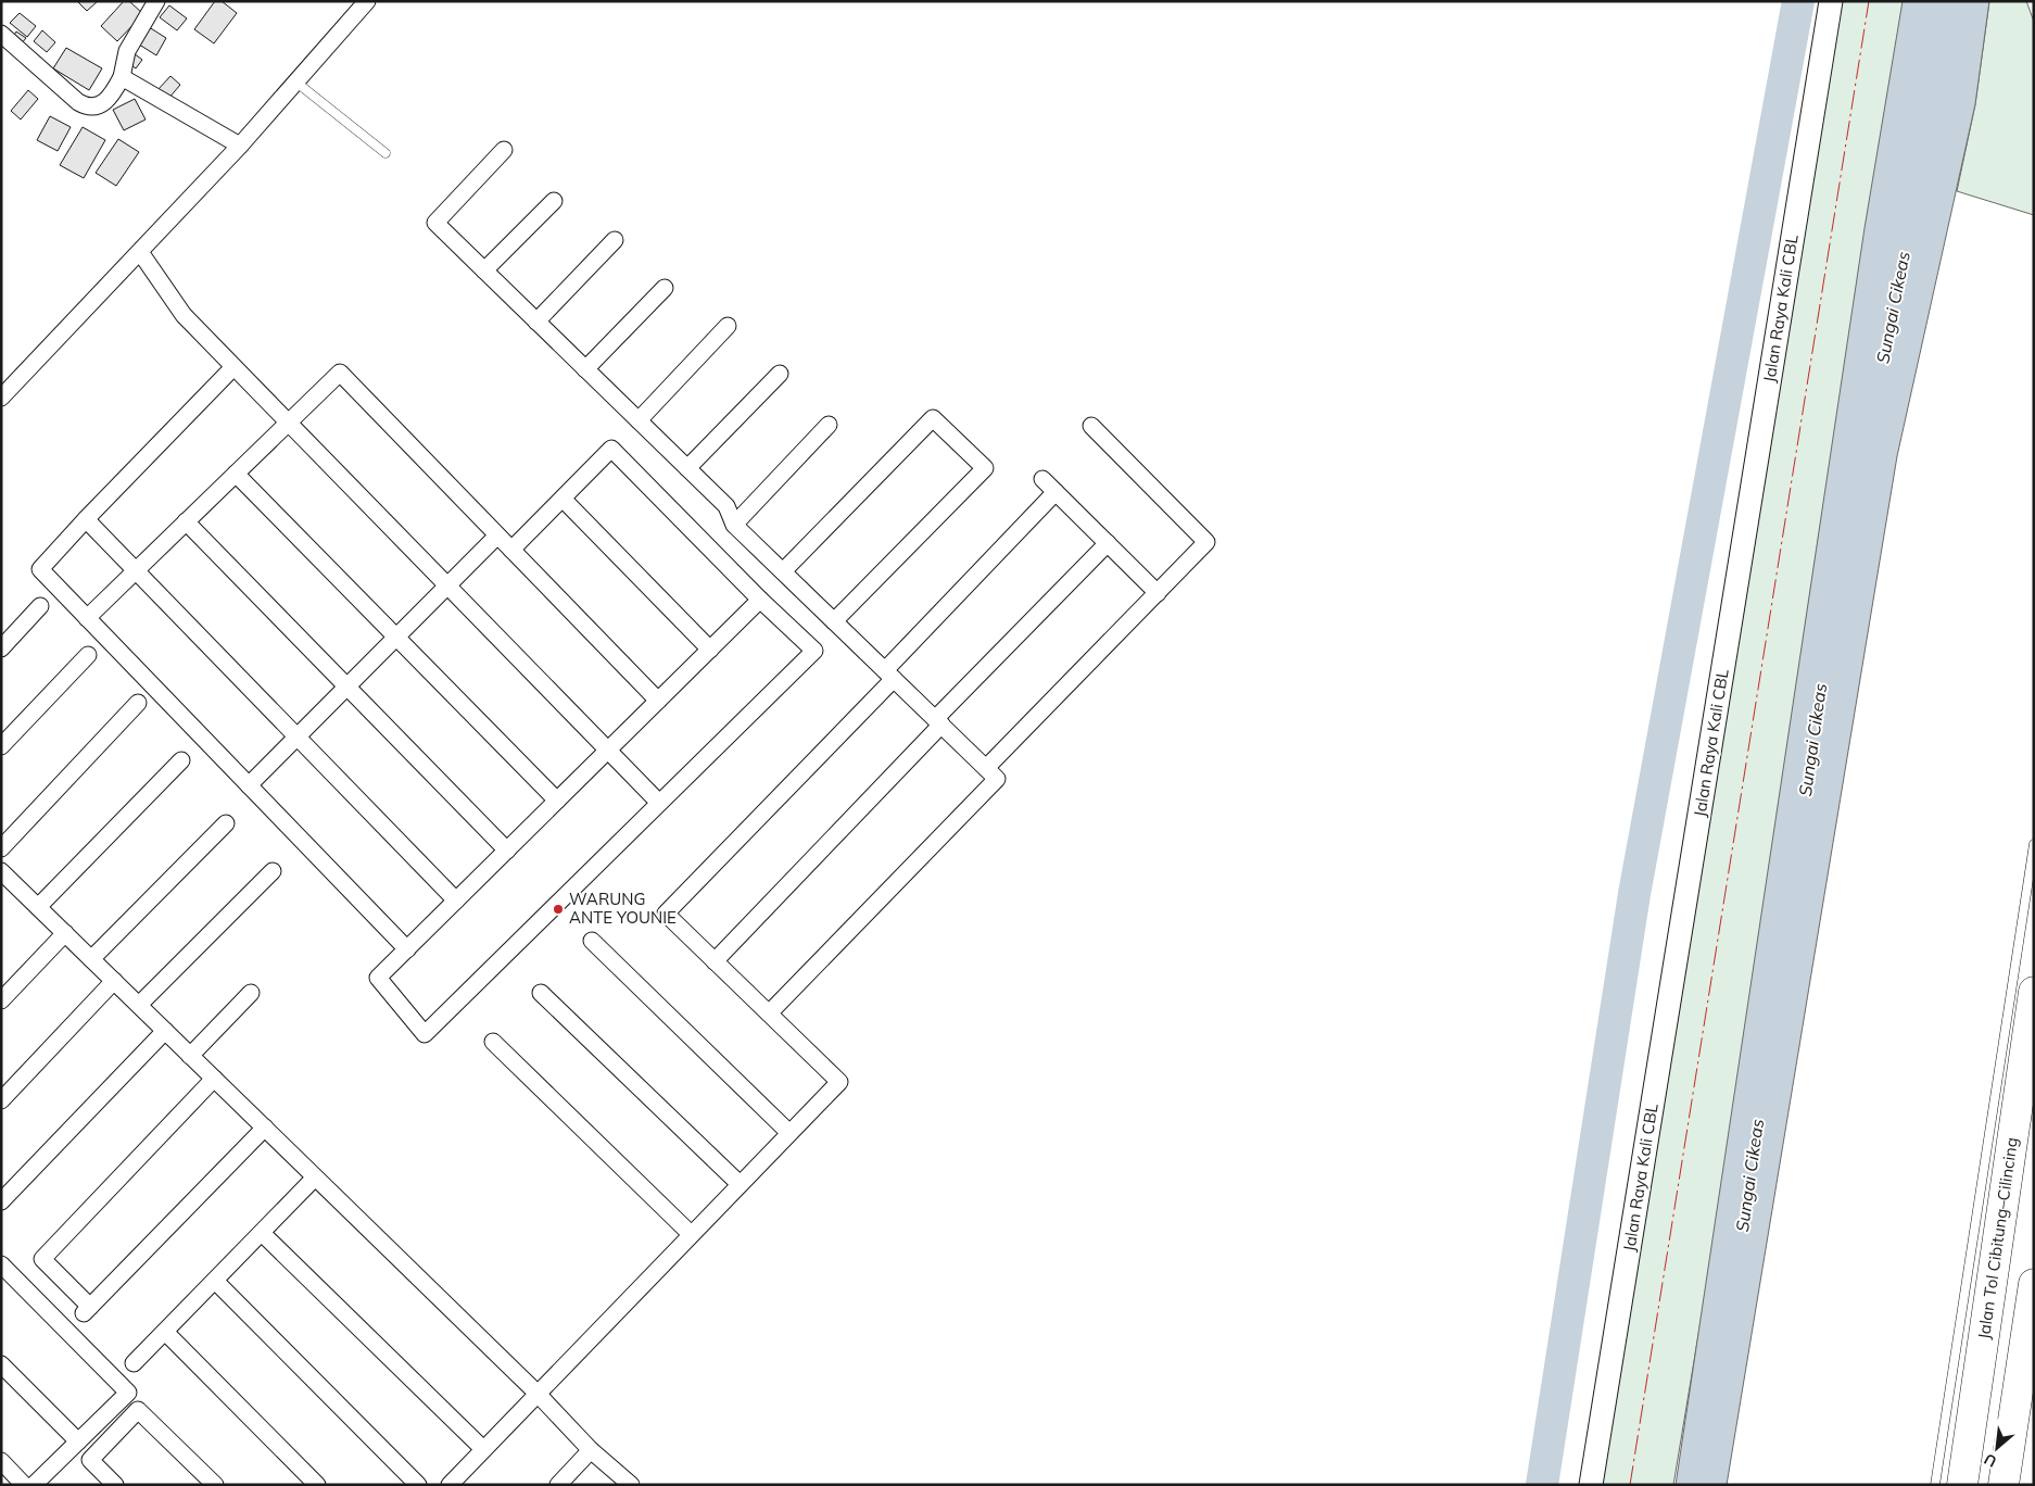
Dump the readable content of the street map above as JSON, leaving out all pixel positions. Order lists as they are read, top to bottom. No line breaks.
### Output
{"streets":{"highway":["Jalan Tol Cibitung–Cilincing"],"main road":["Jalan Raya Kali CBL"]},"water":["Sungai Cikeas"],"places":["WARUNG ANTE YOUNIE"],"north":"bottom left"}
